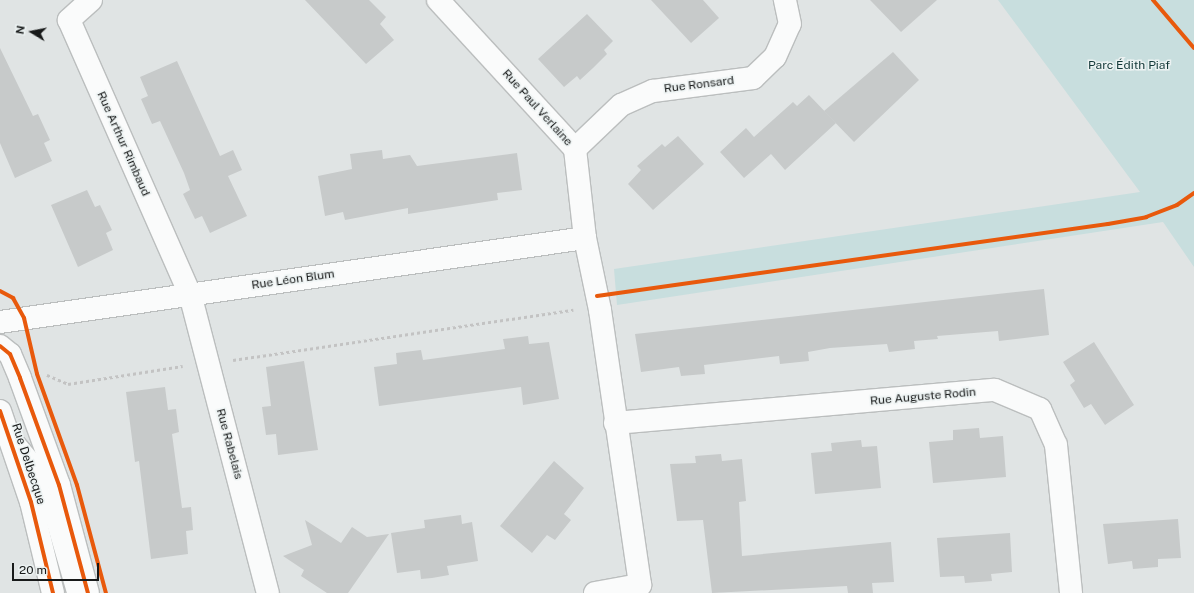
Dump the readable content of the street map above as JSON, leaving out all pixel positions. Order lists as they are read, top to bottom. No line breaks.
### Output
{"streets":{"street":["Rue Ronsard","Rue Paul Verlaine","Rue Arthur Rimbaud","Rue Léon Blum","Rue Auguste Rodin","Rue Rabelais","Rue Delbecque"]},"crossings":[["Rue Ronsard","Rue Paul Verlaine"],["Rue Paul Verlaine","Rue Léon Blum"],["Rue Paul Verlaine","Rue Auguste Rodin"],["Rue Arthur Rimbaud","Rue Léon Blum"],["Rue Arthur Rimbaud","Rue Rabelais"],["Rue Léon Blum","Rue Rabelais"]],"parks":["Parc Édith Piaf"],"scale_bar":"20 m","north":"left"}
